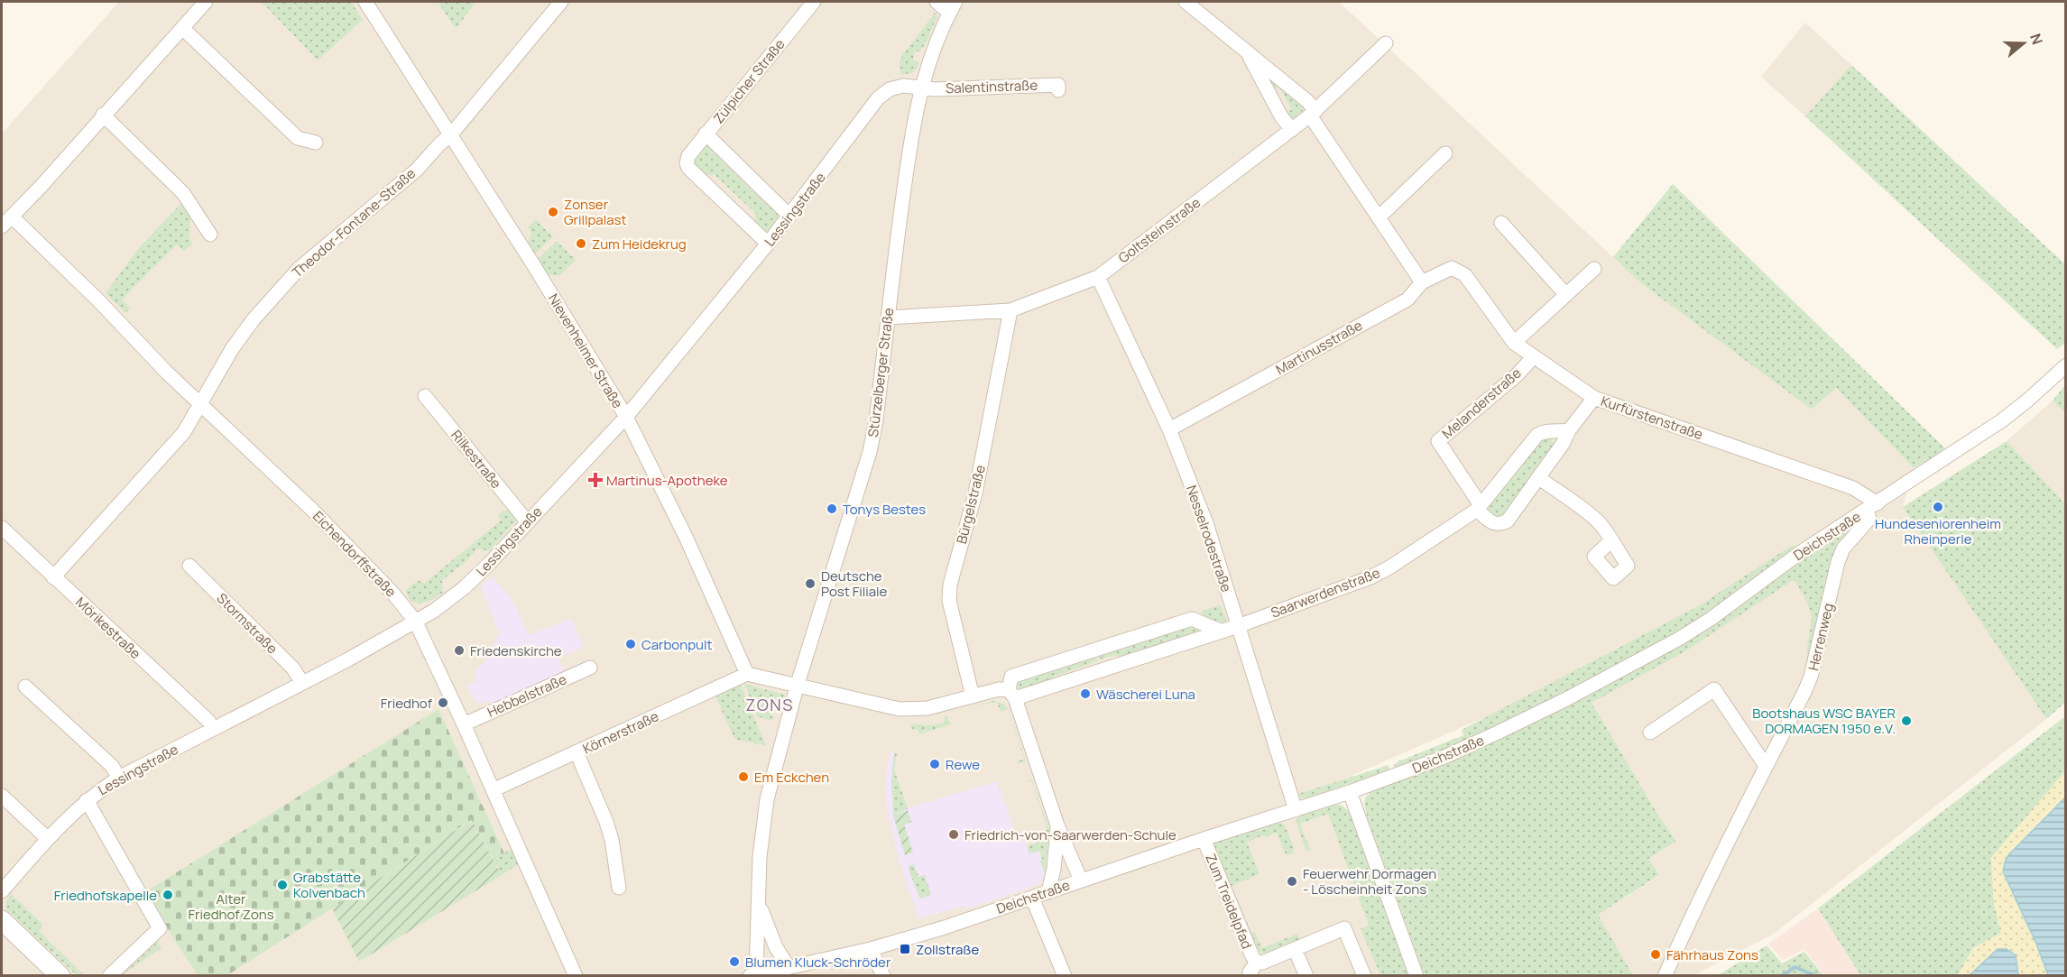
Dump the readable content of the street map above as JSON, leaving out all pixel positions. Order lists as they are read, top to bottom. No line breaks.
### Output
{"streets":{"street":["Zülpicher Straße","Salentinstraße","Lessingstraße","Theodor-Fontane-Straße","Goltsteinstraße","Martinusstraße","Nievenheimer Straße","Stürzelberger Straße","Melanderstraße","Kurfürstenstraße","Rilkestraße","Bürgelstraße","Deichstraße","Nesselrodestraße","Eichendorffstraße","Saarwerdenstraße","Stormstraße","Mörikestraße","Herrenweg","Hebbelstraße","Körnerstraße","Zum Treidelpfad"]},"crossings":[["Zülpicher Straße","Lessingstraße"],["Salentinstraße","Lessingstraße"],["Salentinstraße","Stürzelberger Straße"],["Lessingstraße","Nievenheimer Straße"],["Lessingstraße","Stürzelberger Straße"],["Lessingstraße","Rilkestraße"],["Lessingstraße","Eichendorffstraße"],["Lessingstraße","Stormstraße"],["Lessingstraße","Mörikestraße"],["Theodor-Fontane-Straße","Nievenheimer Straße"],["Theodor-Fontane-Straße","Eichendorffstraße"],["Theodor-Fontane-Straße","Mörikestraße"],["Goltsteinstraße","Stürzelberger Straße"],["Goltsteinstraße","Bürgelstraße"],["Goltsteinstraße","Nesselrodestraße"],["Martinusstraße","Kurfürstenstraße"],["Martinusstraße","Nesselrodestraße"],["Nievenheimer Straße","Körnerstraße"],["Stürzelberger Straße","Deichstraße"],["Stürzelberger Straße","Saarwerdenstraße"],["Melanderstraße","Kurfürstenstraße"],["Melanderstraße","Saarwerdenstraße"],["Kurfürstenstraße","Deichstraße"],["Kurfürstenstraße","Herrenweg"],["Bürgelstraße","Saarwerdenstraße"],["Deichstraße","Nesselrodestraße"],["Deichstraße","Herrenweg"],["Deichstraße","Zum Treidelpfad"],["Nesselrodestraße","Saarwerdenstraße"],["Eichendorffstraße","Hebbelstraße"],["Eichendorffstraße","Körnerstraße"]],"districts":["ZONS"],"parks":["Alter Friedhof Zons"],"places":{"other":["Zonser Grillpalast","Zum Heidekrug","Hundeseniorenheim Rheinperle","Tonys Bestes","Deutsche Post Filiale","Carbonpult","Friedenskirche","Wäscherei Luna","Friedhof","Bootshaus WSC BAYER DORMAGEN 1950 e.V.","Rewe","Em Eckchen","Friedrich-von-Saarwerden-Schule","Feuerwehr Dormagen - Löscheinheit Zons","Grabstätte Kolvenbach","Friedhofskapelle","Fährhaus Zons","Blumen Kluck-Schröder"],"health":["Martinus-Apotheke"],"transit":["Zollstraße"]},"north":"right"}
